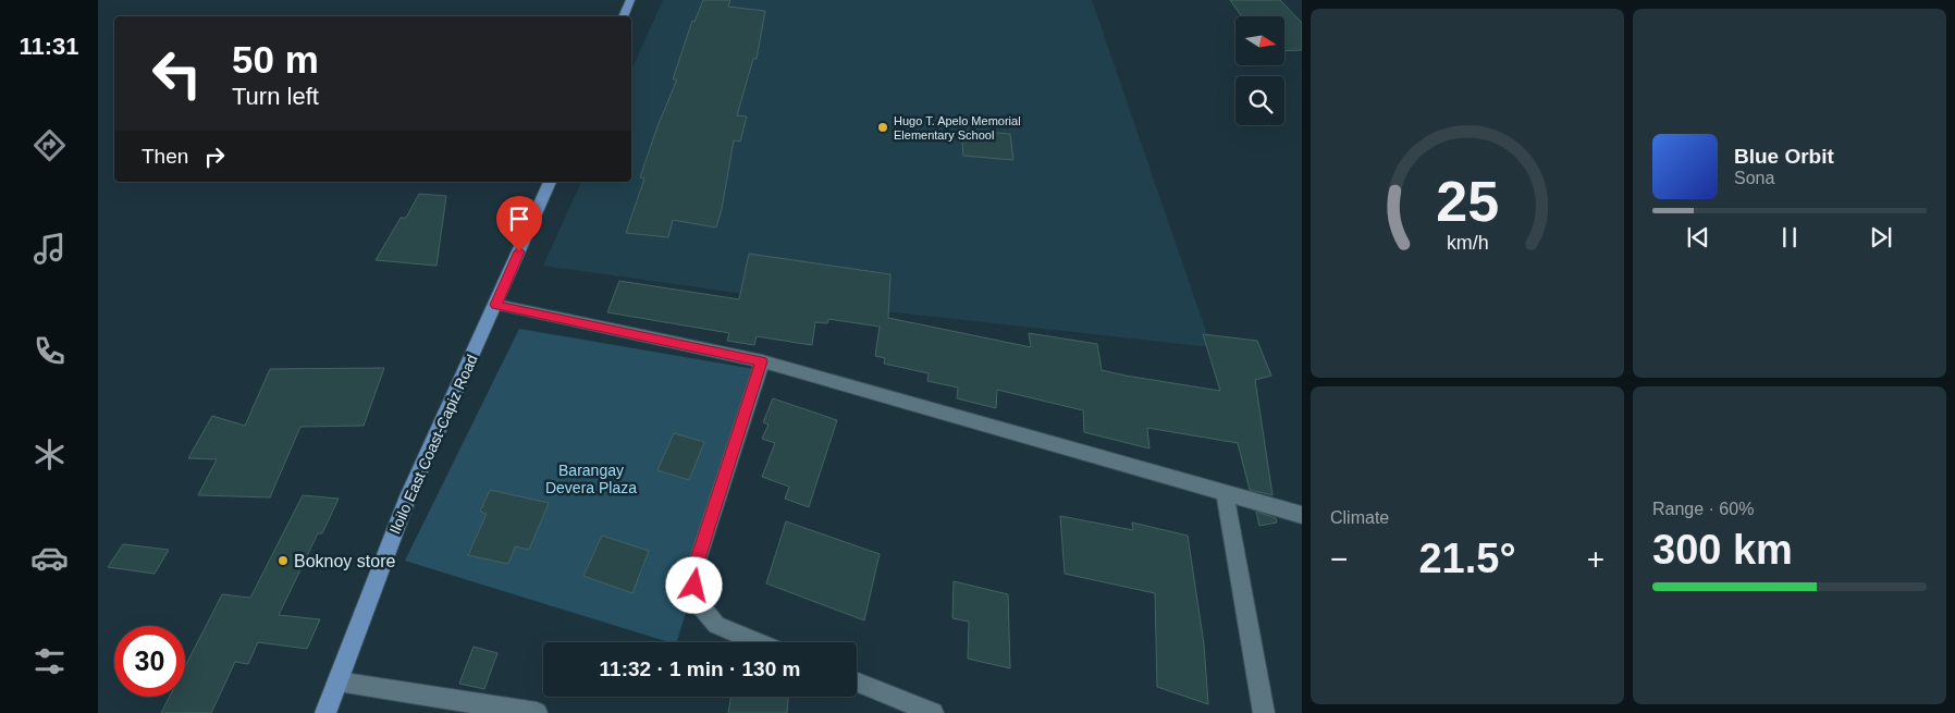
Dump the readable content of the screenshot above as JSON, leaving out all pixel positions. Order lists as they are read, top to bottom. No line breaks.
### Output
{"streets":{"main road":["Iloilo East Coast-Capiz Road"]},"parks":["Barangay Devera Plaza"],"places":["Hugo T. Apelo Memorial Elementary School","Boknoy store"],"north":"right","page":{"tabs":"11:31","turn":["50 m","Turn left"],"then":"Then","song":["Blue Orbit","Sona"],"tile":["Climate",["Range · 60%","300 km"]],"heat":["−","21.5°","+"],"limit":"30","trip":"11:32 · 1 min · 130 m","gauge":["25","km/h"]}}
